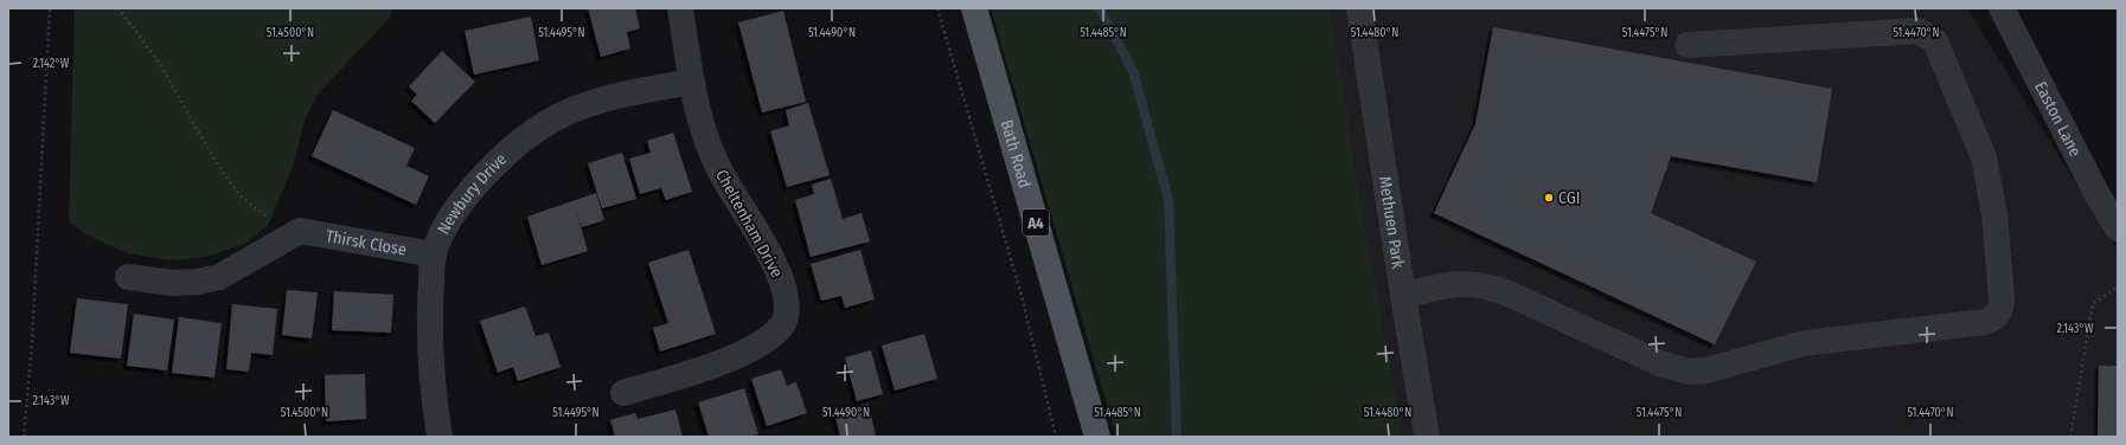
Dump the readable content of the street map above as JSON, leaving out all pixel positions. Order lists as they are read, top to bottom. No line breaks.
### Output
{"streets":{"main road":["Bath Road","A4"],"street":["Easton Lane","Newbury Drive","Methuen Park","Cheltenham Drive","Thirsk Close"]},"crossings":[["Newbury Drive","Cheltenham Drive"],["Newbury Drive","Thirsk Close"]],"places":["CGI"],"coordinates":["51.4500°N","51.4495°N","51.4490°N","51.4485°N","51.4480°N","51.4475°N","51.4470°N","2.142°W","2.143°W"]}
